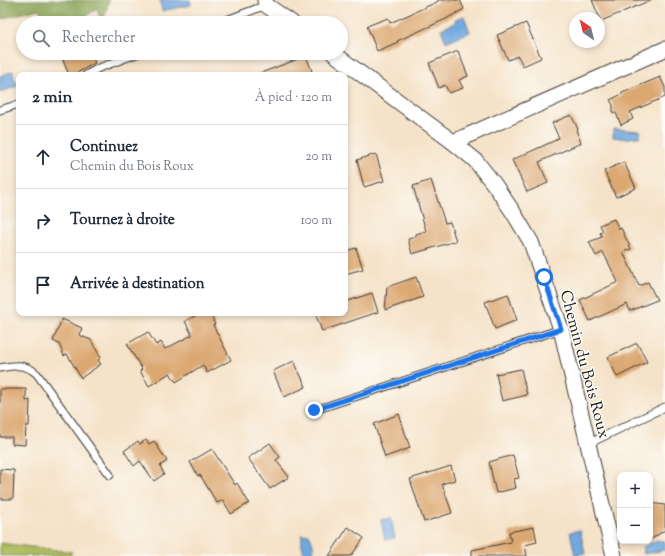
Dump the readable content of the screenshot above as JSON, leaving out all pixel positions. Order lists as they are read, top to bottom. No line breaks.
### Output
{"streets":{"street":["Chemin du Bois Roux"]},"north":"top left","page":{"search":"Rechercher","heading":["2 min","À pied · 120 m"],"list":[["Continuez","Chemin du Bois Roux","20 m"],["Tournez à droite","100 m"],"Arrivée à destination"],"map_buttons":["+","−"]}}
